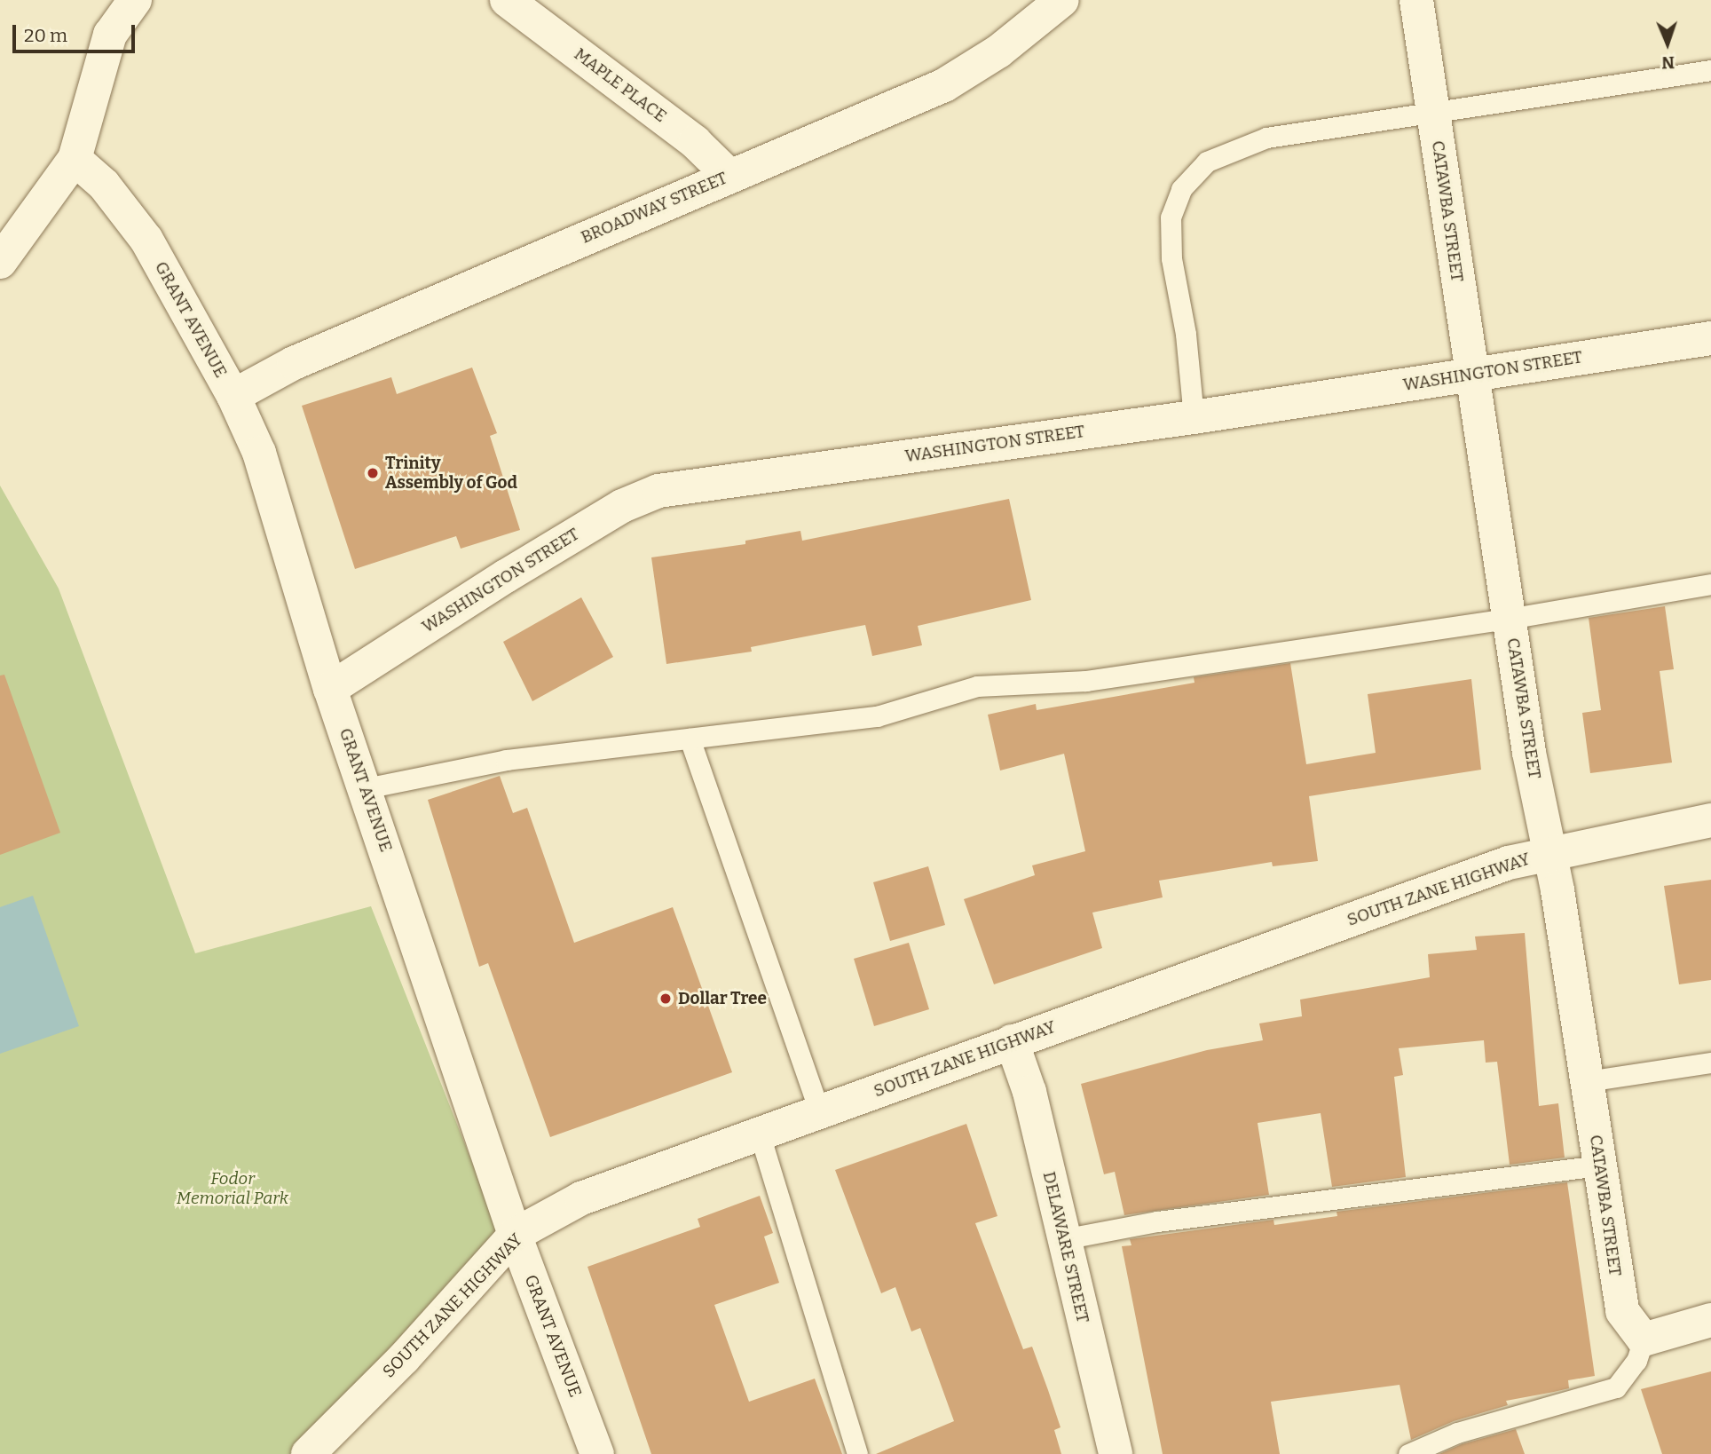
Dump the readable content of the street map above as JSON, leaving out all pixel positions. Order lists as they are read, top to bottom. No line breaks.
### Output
{"streets":{"street":["MAPLE PLACE","BROADWAY STREET","CATAWBA STREET","GRANT AVENUE","WASHINGTON STREET","SOUTH ZANE HIGHWAY","DELAWARE STREET"]},"crossings":[["MAPLE PLACE","BROADWAY STREET"],["BROADWAY STREET","GRANT AVENUE"],["CATAWBA STREET","WASHINGTON STREET"],["CATAWBA STREET","SOUTH ZANE HIGHWAY"],["GRANT AVENUE","WASHINGTON STREET"],["GRANT AVENUE","SOUTH ZANE HIGHWAY"],["SOUTH ZANE HIGHWAY","DELAWARE STREET"]],"parks":["Fodor Memorial Park"],"places":["Trinity Assembly of God","Dollar Tree"],"scale_bar":"20 m","north":"bottom"}
